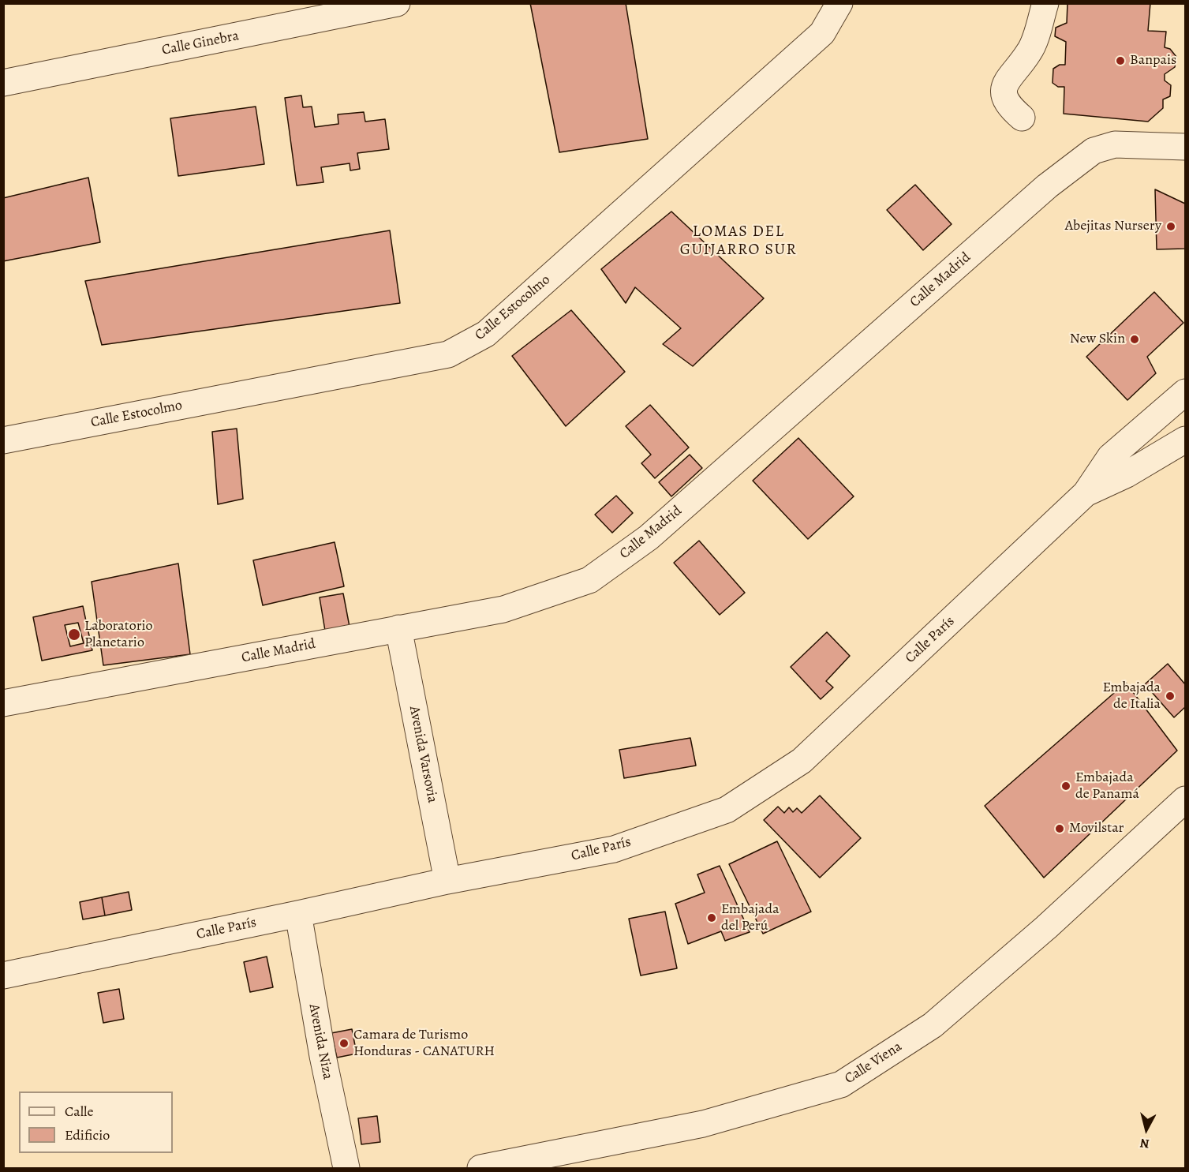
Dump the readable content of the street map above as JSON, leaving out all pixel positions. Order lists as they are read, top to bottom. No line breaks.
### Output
{"streets":{"street":["Calle Ginebra","Calle Madrid","Calle Estocolmo","Calle París","Avenida Varsovia","Avenida Niza","Calle Viena"]},"crossings":[["Calle Madrid","Avenida Varsovia"],["Calle París","Avenida Varsovia"],["Calle París","Avenida Niza"]],"districts":["LOMAS DEL GUIJARRO SUR"],"places":["Banpais","Abejitas Nursery","New Skin","Laboratorio Planetario","Embajada de Italia","Embajada de Panamá","Movilstar","Embajada del Perú","Camara de Turismo Honduras - CANATURH"],"legend":["Calle","Edificio"],"north":"bottom"}
